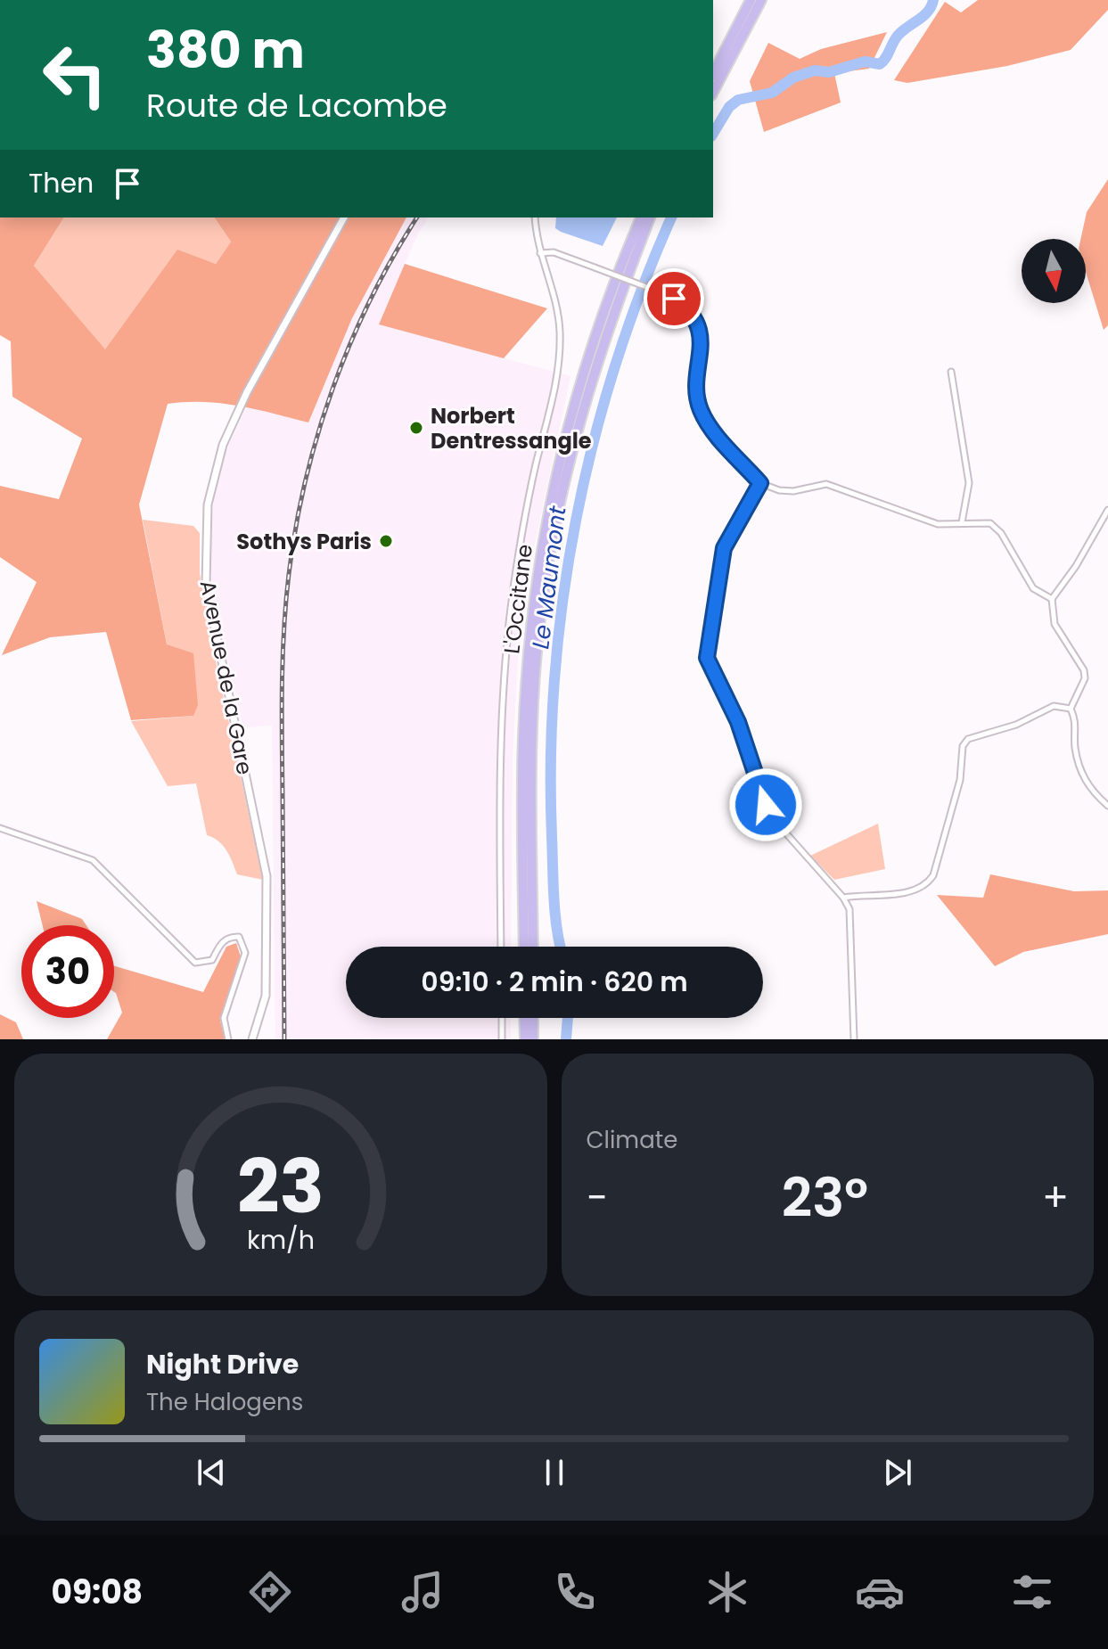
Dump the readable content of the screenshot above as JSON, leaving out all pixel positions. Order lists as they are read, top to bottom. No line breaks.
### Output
{"streets":{"highway":["L'Occitane"],"street":["Avenue de la Gare"]},"water":["Le Maumont"],"places":["Norbert Dentressangle","Sothys Paris"],"north":"bottom","page":{"turn":["380 m","Route de Lacombe"],"then":"Then","limit":"30","trip":"09:10 · 2 min · 620 m","tile":"Climate","heat":["−","23°","+"],"song":["Night Drive","The Halogens"],"tabs":"09:08","gauge":["23","km/h"]}}
